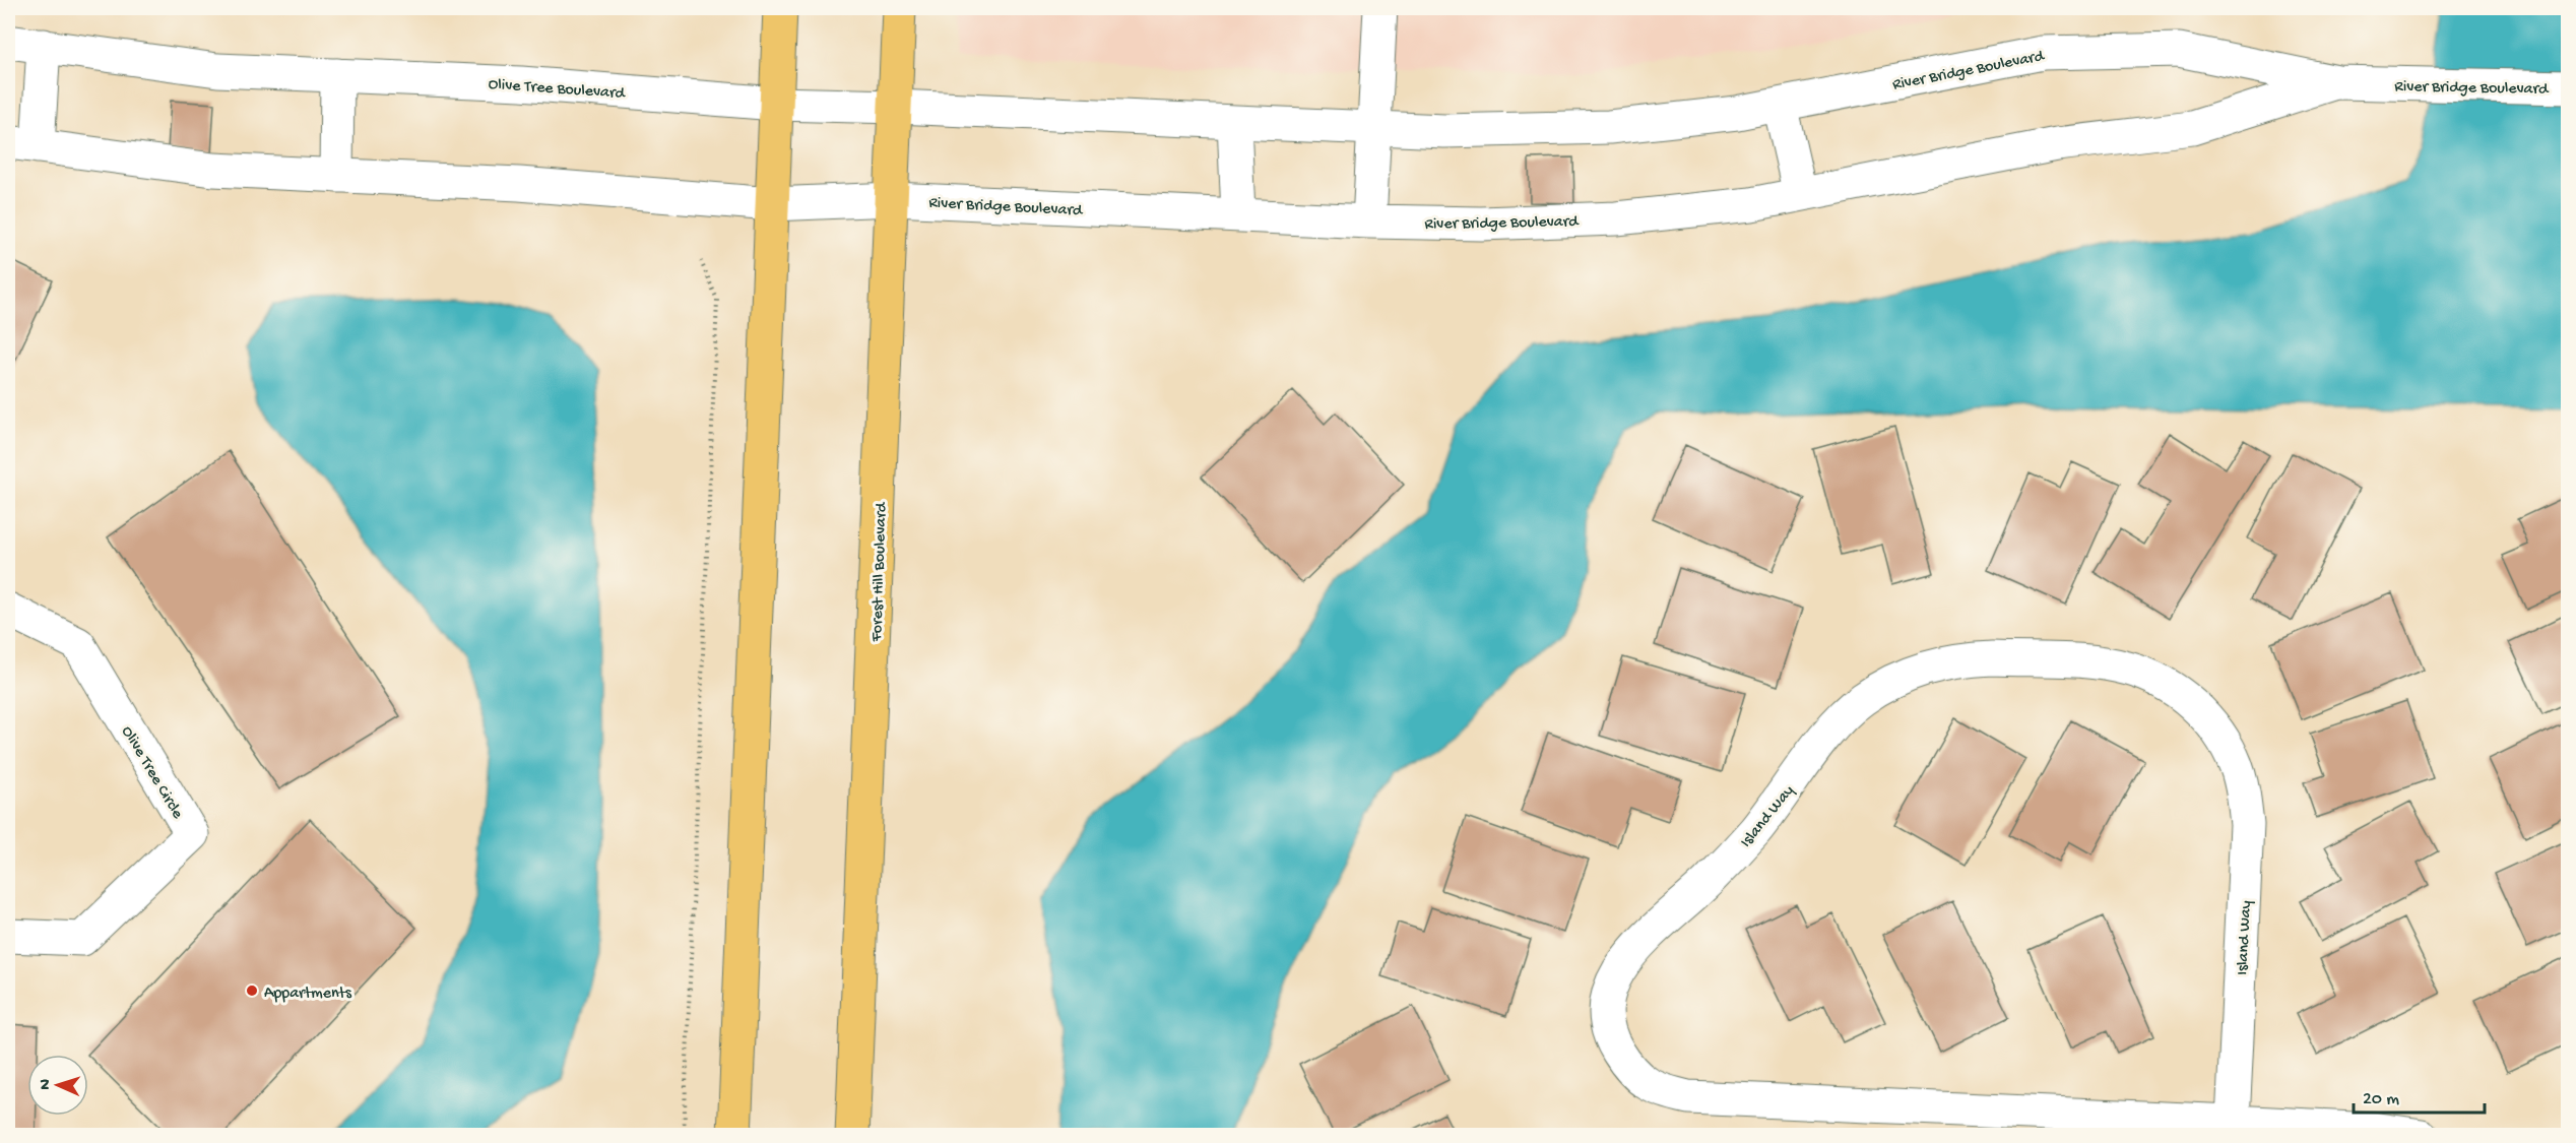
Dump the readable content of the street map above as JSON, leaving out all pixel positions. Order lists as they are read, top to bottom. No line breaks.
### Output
{"streets":{"main road":["Forest Hill Boulevard"],"street":["River Bridge Boulevard","Olive Tree Boulevard","Olive Tree Circle","Island Way"]},"crossings":[["River Bridge Boulevard","Olive Tree Boulevard"],["River Bridge Boulevard","Forest Hill Boulevard"]],"places":["Appartments"],"scale_bar":"20 m","north":"left"}
